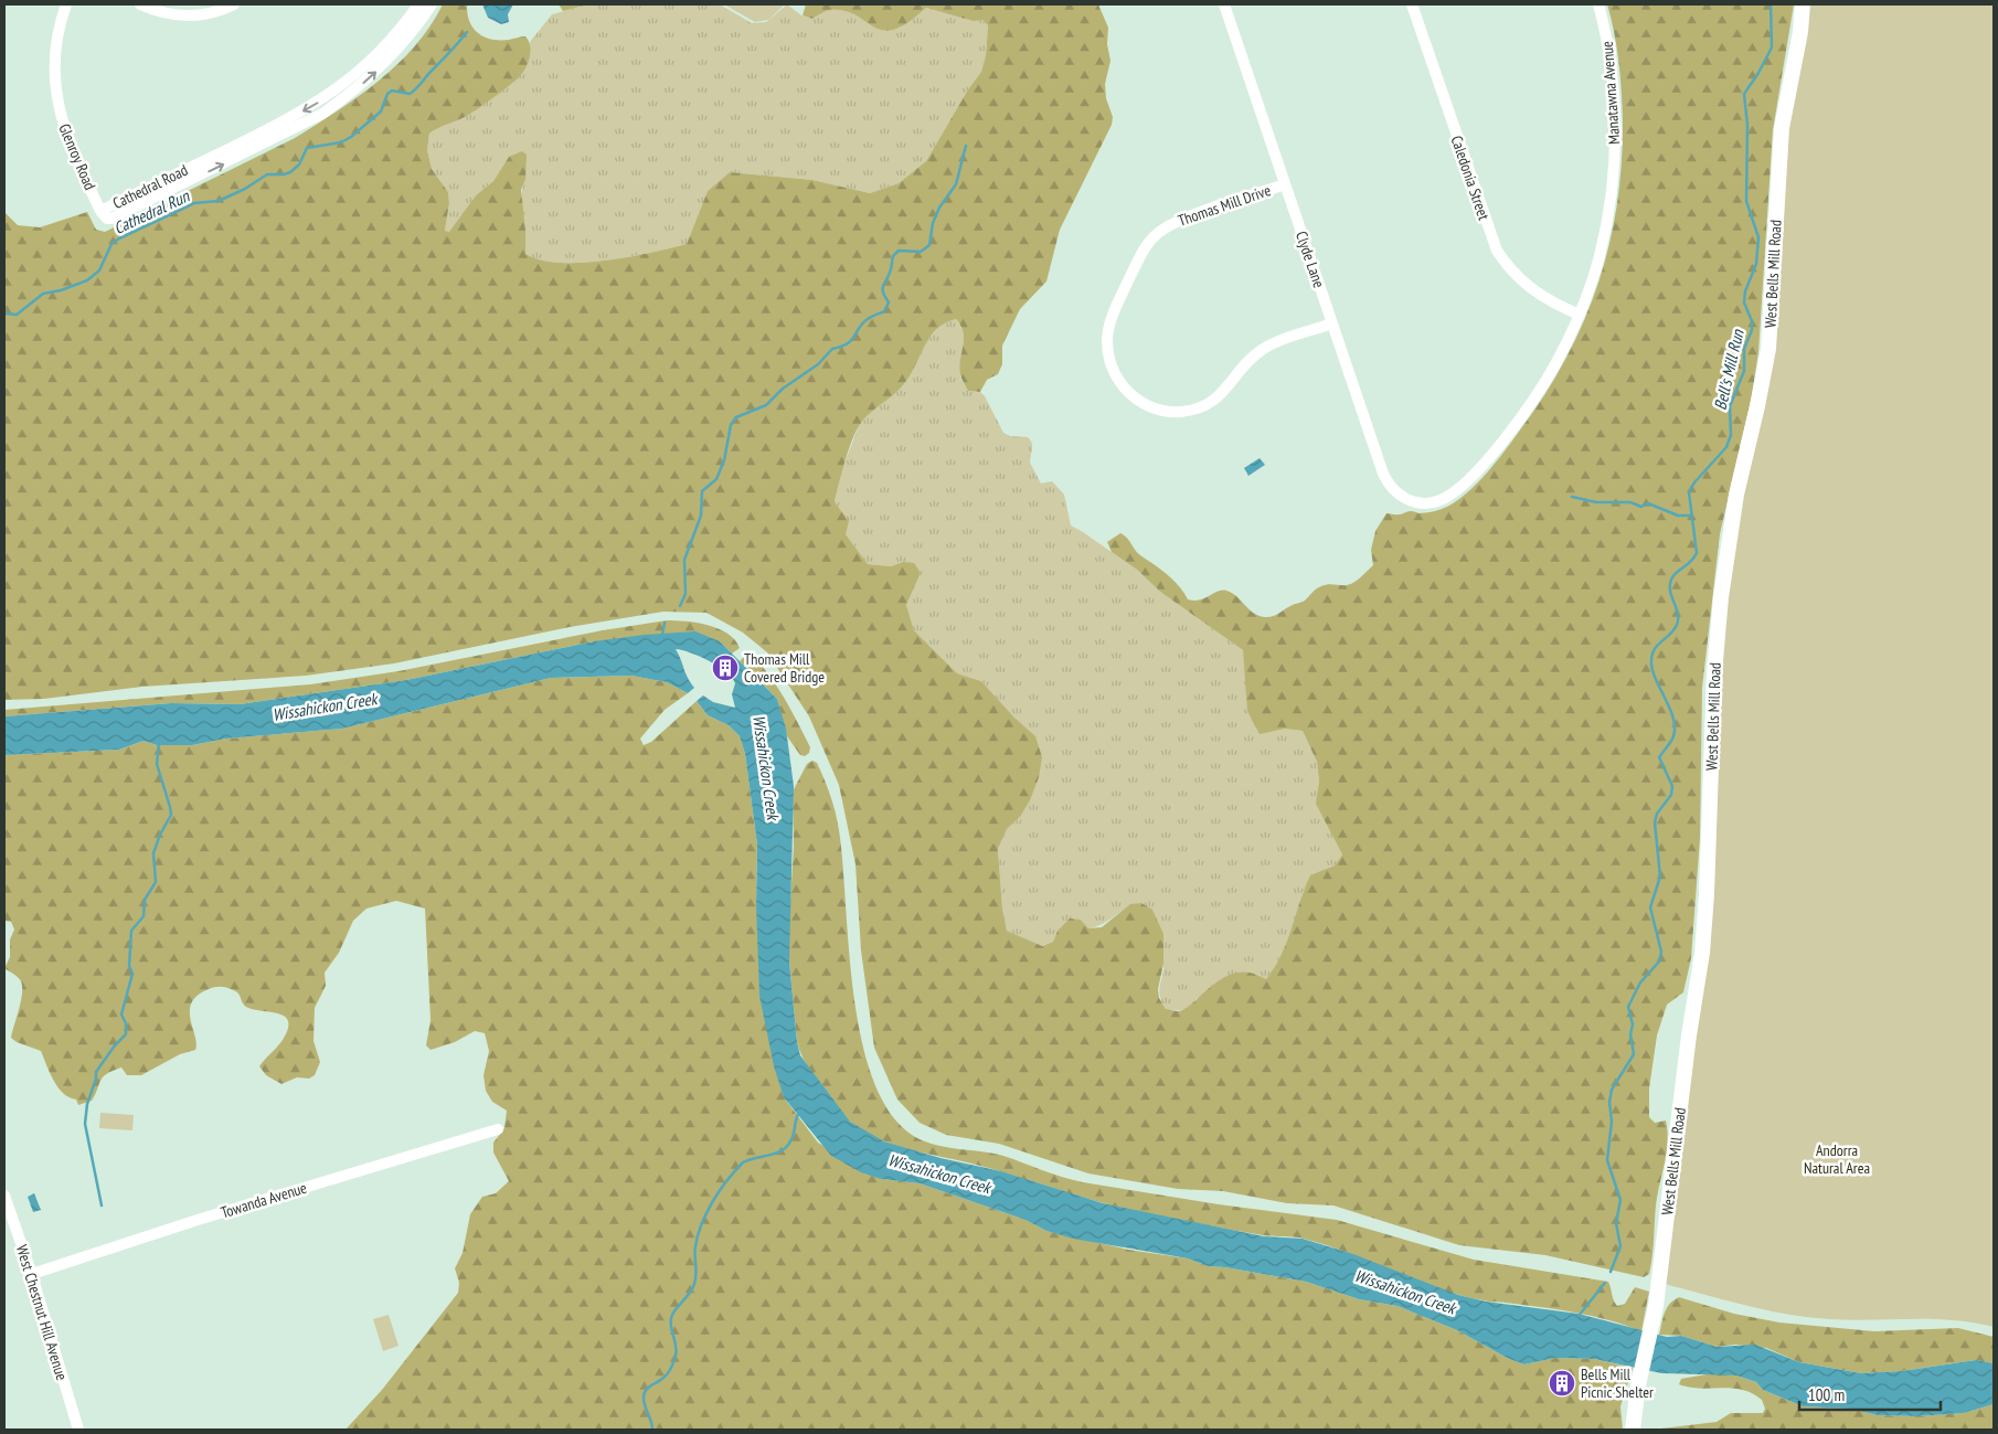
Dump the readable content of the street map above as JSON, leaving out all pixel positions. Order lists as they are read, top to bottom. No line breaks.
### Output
{"streets":{"street":["Manatawna Avenue","Glenroy Road","Caledonia Street","Cathedral Road","Thomas Mill Drive","Clyde Lane","West Bells Mill Road","Towanda Avenue","West Chestnut Hill Avenue"]},"crossings":[["Manatawna Avenue","Caledonia Street"],["Manatawna Avenue","Clyde Lane"],["Glenroy Road","Cathedral Road"],["Thomas Mill Drive","Clyde Lane"],["Towanda Avenue","West Chestnut Hill Avenue"]],"water":["Cathedral Run","Bell's Mill Run","Wissahickon Creek"],"parks":["Andorra Natural Area"],"places":{"building":["Thomas Mill Covered Bridge","Bells Mill Picnic Shelter"]},"scale_bar":"100 m"}
